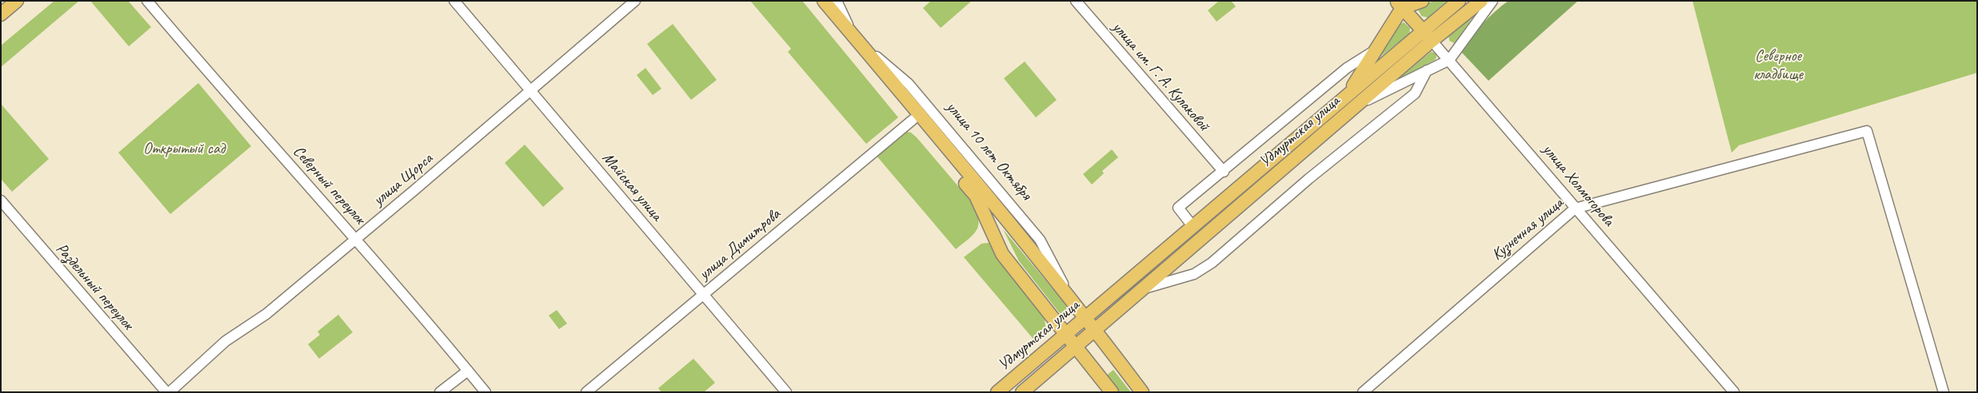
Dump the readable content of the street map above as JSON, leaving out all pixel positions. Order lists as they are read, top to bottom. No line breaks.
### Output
{"streets":{"main road":["Удмуртская улица","улица 10 лет Октября","улица Холмогорова"],"street":["улица им. Г. А. Кулаковой","улица Щорса","Северный переулок","Майская улица","Кузнечная улица","улица Димитрова","Раздельный переулок"]},"crossings":[["улица им. Г. А. Кулаковой","Удмуртская улица"],["Удмуртская улица","улица 10 лет Октября"],["Удмуртская улица","улица Холмогорова"],["улица 10 лет Октября","улица Димитрова"],["улица Щорса","Северный переулок"],["улица Щорса","Майская улица"],["улица Холмогорова","Кузнечная улица"],["Майская улица","улица Димитрова"]],"parks":["Северное кладбище","Открытый сад"]}
